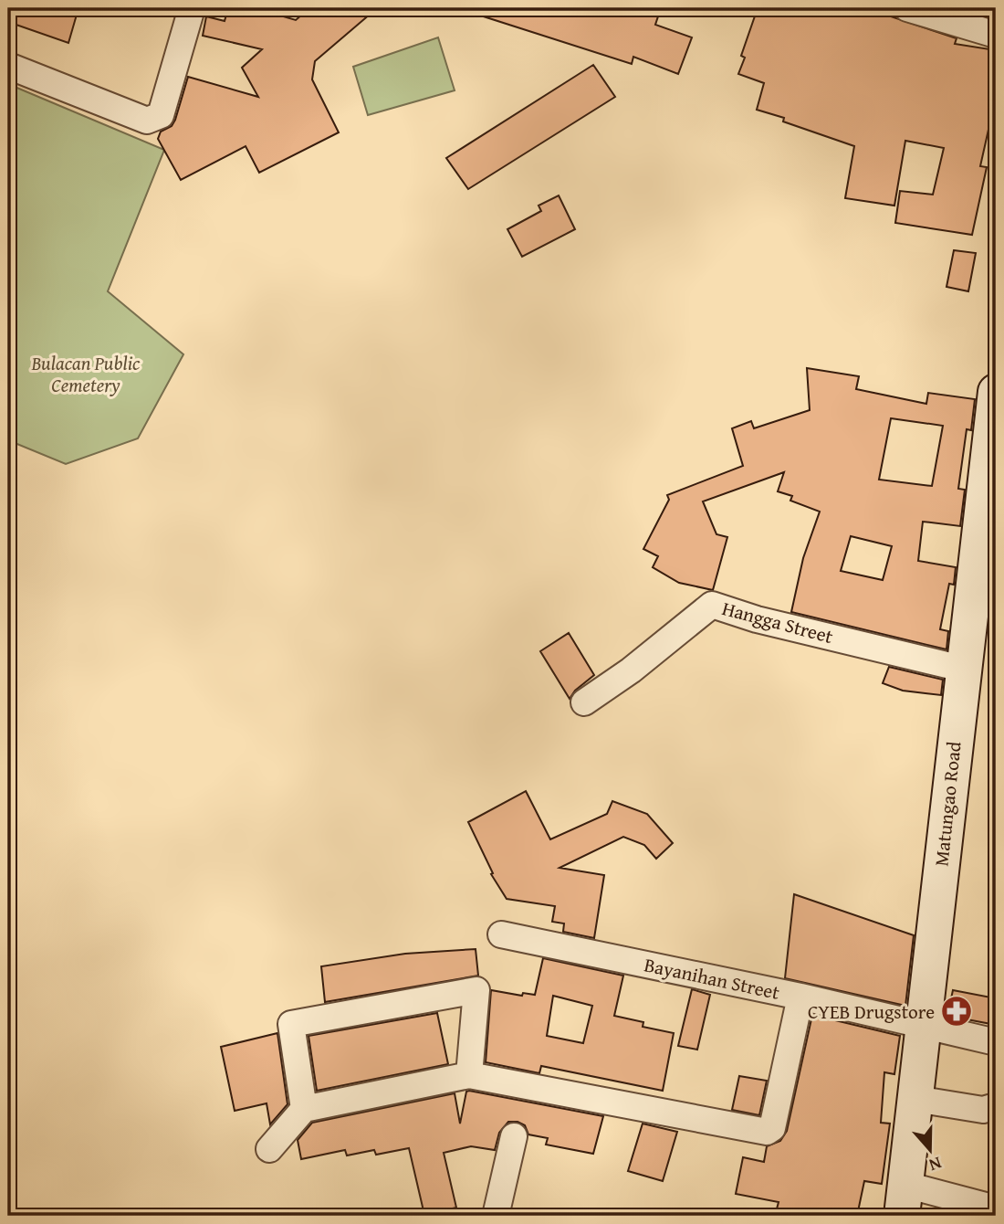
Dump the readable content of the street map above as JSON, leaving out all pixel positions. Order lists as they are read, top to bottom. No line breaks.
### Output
{"streets":{"main road":["Matungao Road"],"street":["Hangga Street","Bayanihan Street"]},"crossings":[["Hangga Street","Matungao Road"],["Matungao Road","Bayanihan Street"]],"parks":["Bulacan Public Cemetery"],"places":{"pharmacy":["CYEB Drugstore"]},"north":"bottom"}
